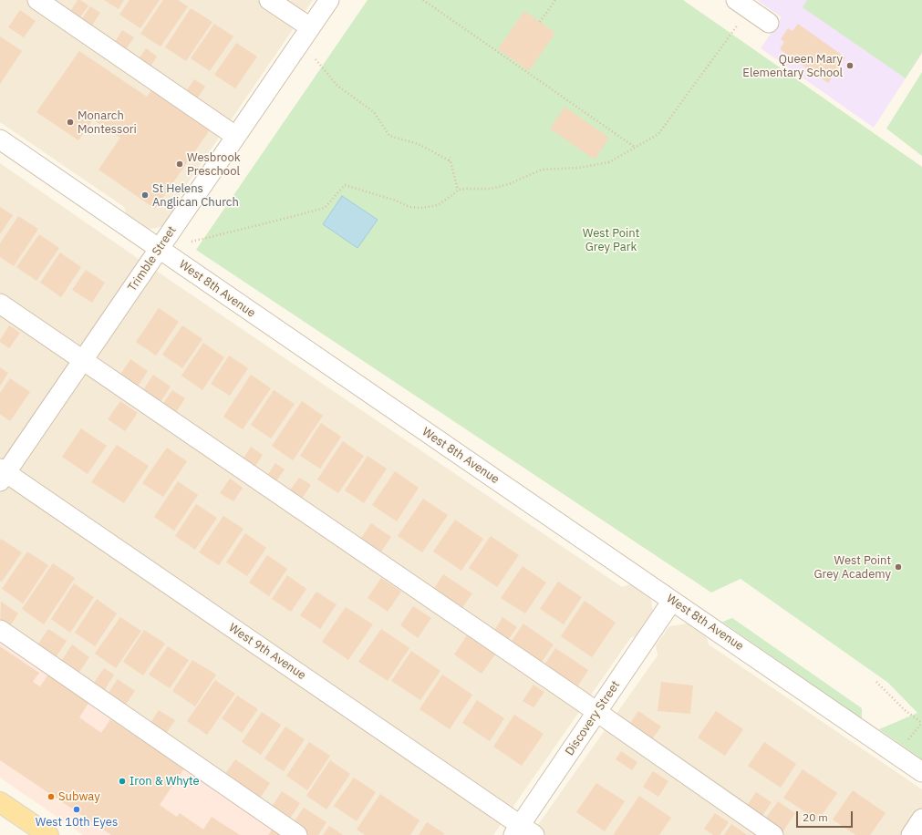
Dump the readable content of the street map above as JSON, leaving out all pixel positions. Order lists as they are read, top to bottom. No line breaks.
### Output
{"streets":{"street":["Trimble Street","West 8th Avenue","West 9th Avenue","Discovery Street"]},"crossings":[["Trimble Street","West 8th Avenue"],["Trimble Street","West 9th Avenue"],["West 8th Avenue","Discovery Street"],["West 9th Avenue","Discovery Street"]],"parks":["West Point Grey Park"],"places":["Queen Mary Elementary School","Monarch Montessori","Wesbrook Preschool","St Helens Anglican Church","West Point Grey Academy","Iron & Whyte","Subway","West 10th Eyes"],"scale_bar":"20 m"}
